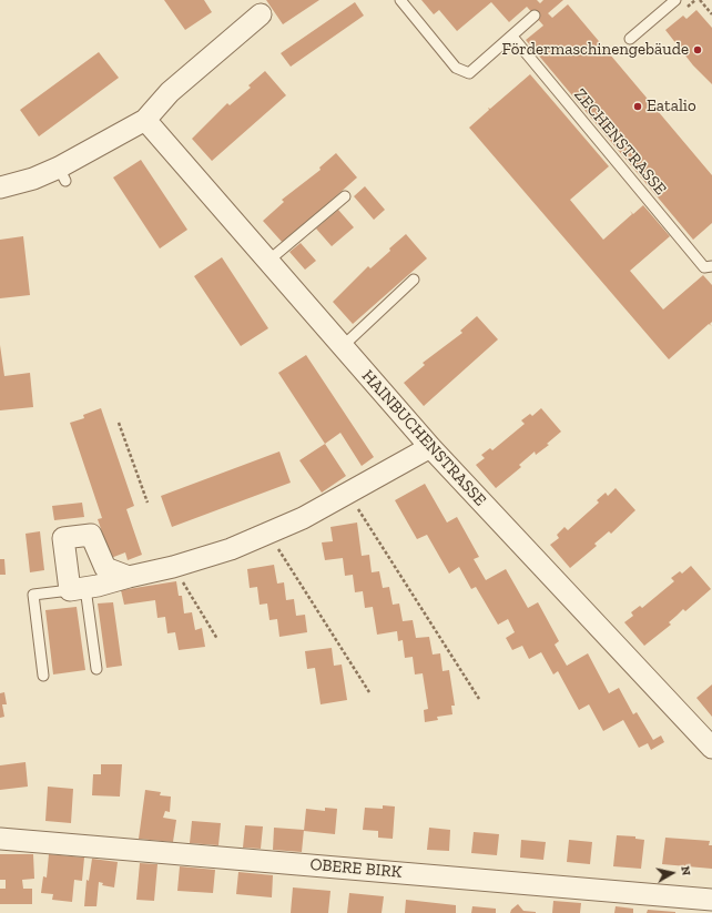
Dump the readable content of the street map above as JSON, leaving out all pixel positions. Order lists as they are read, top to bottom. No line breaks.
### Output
{"streets":{"street":["HAINBUCHENSTRASSE","OBERE BIRK"],"lane":["ZECHENSTRASSE"]},"places":["Fördermaschinengebäude","Eatalio"],"north":"right"}
